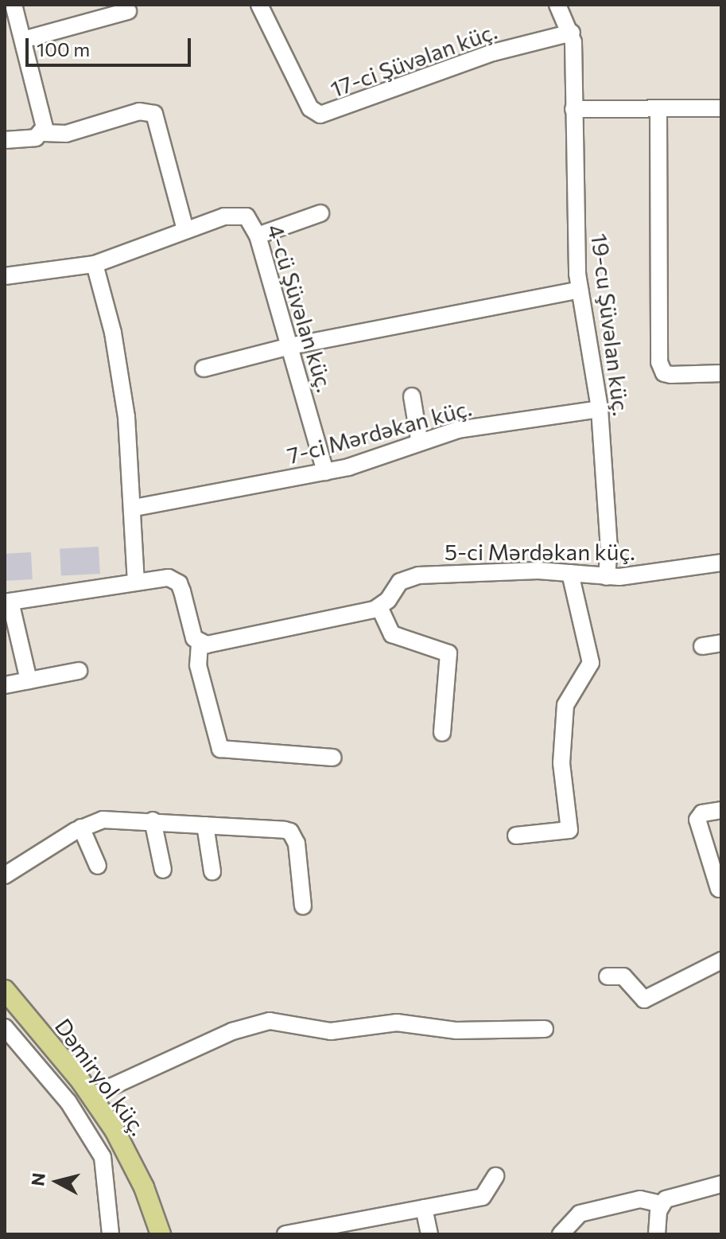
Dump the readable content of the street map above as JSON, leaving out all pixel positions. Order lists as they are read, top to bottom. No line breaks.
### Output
{"streets":{"main road":["Dəmiryol küç."],"street":["17-ci Şüvəlan küç.","4-cü Şüvəlan küç.","19-cu Şüvəlan küç.","7-ci Mərdəkan küç.","5-ci Mərdəkan küç."]},"crossings":[["17-ci Şüvəlan küç.","19-cu Şüvəlan küç."],["4-cü Şüvəlan küç.","7-ci Mərdəkan küç."],["19-cu Şüvəlan küç.","7-ci Mərdəkan küç."],["19-cu Şüvəlan küç.","5-ci Mərdəkan küç."]],"scale_bar":"100 m","north":"left"}
